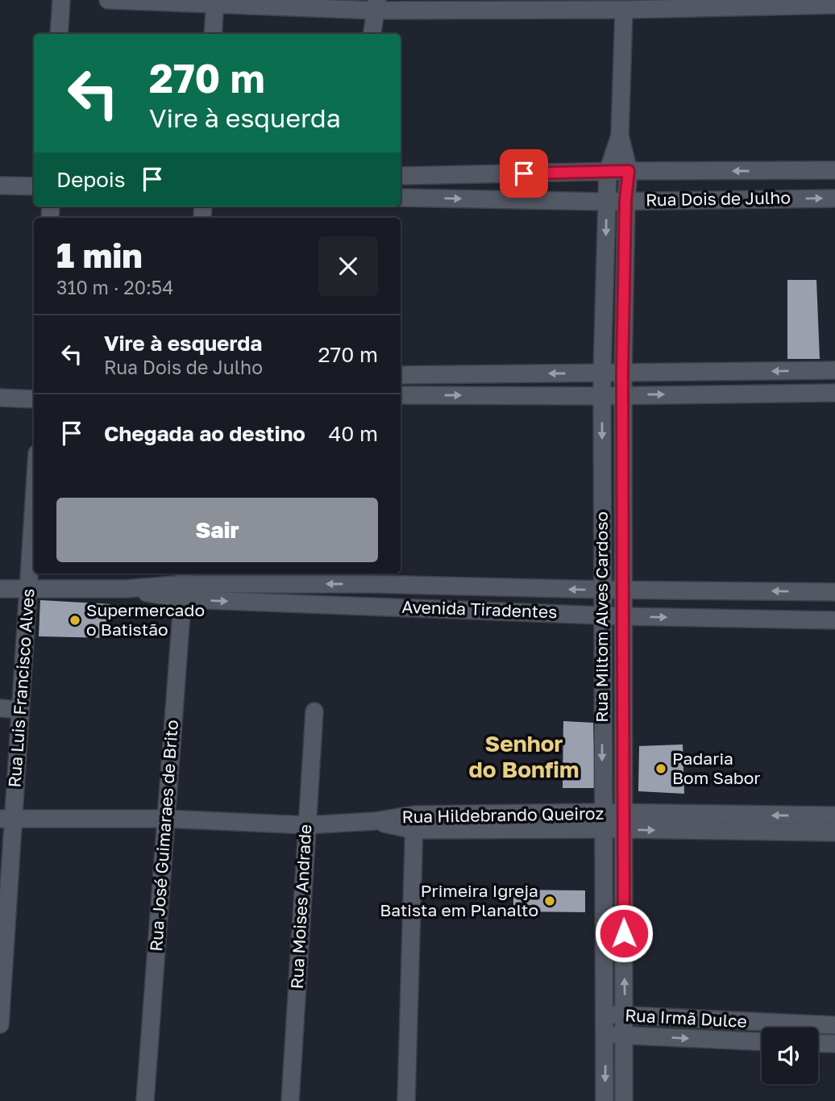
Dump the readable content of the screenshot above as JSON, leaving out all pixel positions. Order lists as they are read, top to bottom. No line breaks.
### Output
{"streets":{"street":["Rua Dois de Julho","Avenida Tiradentes","Rua Miltom Alves Cardoso","Rua Luis Francisco Alves","Rua Hildebrando Queiroz","Rua José Guimaraes de Brito","Rua Moises Andrade","Rua Irmã Dulce"]},"crossings":[["Rua Dois de Julho","Rua Miltom Alves Cardoso"],["Avenida Tiradentes","Rua Miltom Alves Cardoso"],["Avenida Tiradentes","Rua Luis Francisco Alves"],["Avenida Tiradentes","Rua José Guimaraes de Brito"],["Rua Miltom Alves Cardoso","Rua Hildebrando Queiroz"],["Rua Miltom Alves Cardoso","Rua Irmã Dulce"],["Rua Luis Francisco Alves","Rua Hildebrando Queiroz"],["Rua Hildebrando Queiroz","Rua José Guimaraes de Brito"],["Rua Hildebrando Queiroz","Rua Moises Andrade"]],"districts":["Senhor do Bonfim"],"places":["Supermercado o Batistão","Padaria Bom Sabor","Primeira Igreja Batista em Planalto"],"page":{"turn":["270 m","Vire à esquerda"],"then":"Depois","heading":["1 min","310 m · 20:54"],"list":[{"name":"Vire à esquerda","note":"Rua Dois de Julho","value":"270 m"},{"name":"Chegada ao destino","value":"40 m"}],"buttons":"Sair"}}
